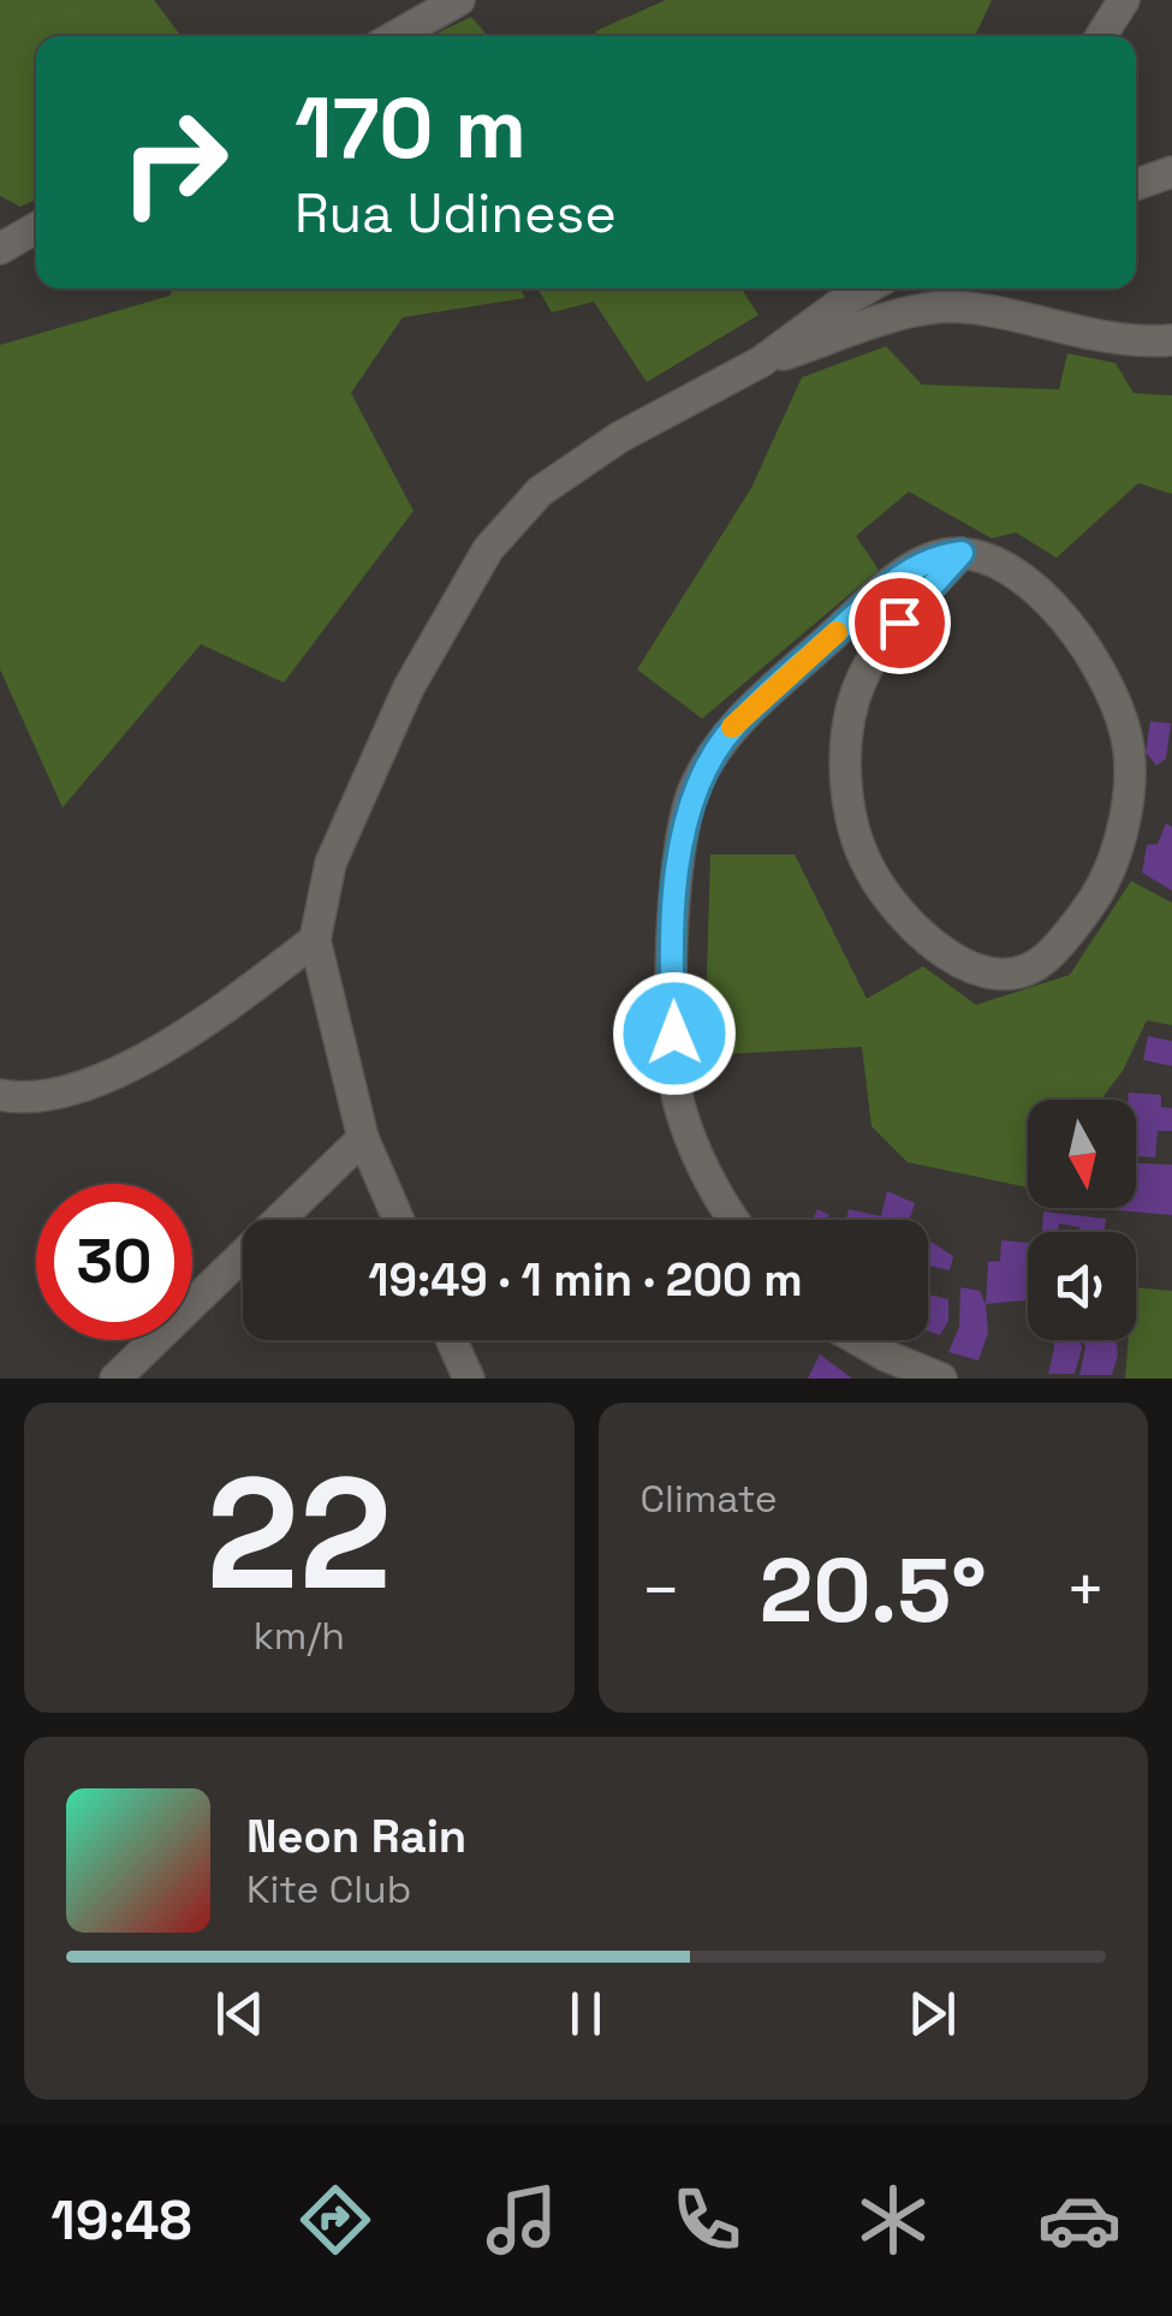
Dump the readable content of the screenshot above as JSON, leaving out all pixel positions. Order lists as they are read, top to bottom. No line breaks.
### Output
{"north":"bottom","page":{"turn":["170 m","Rua Udinese"],"limit":"30","trip":"19:49 · 1 min · 200 m","tile":[["22","km/h"],"Climate"],"heat":["−","20.5°","+"],"song":["Neon Rain","Kite Club"],"tabs":"19:48"}}
